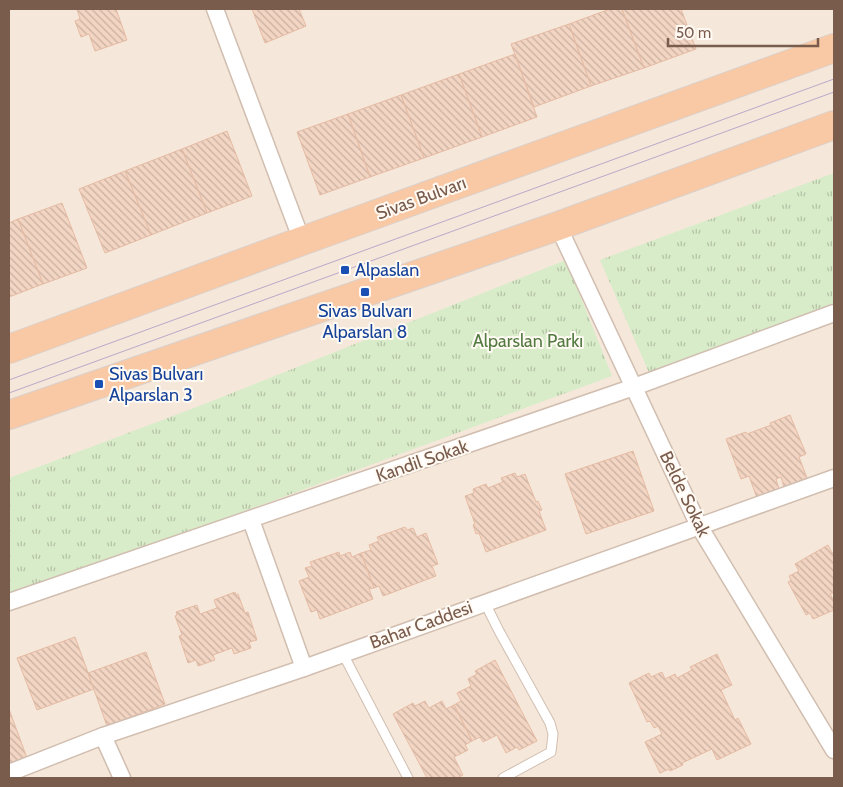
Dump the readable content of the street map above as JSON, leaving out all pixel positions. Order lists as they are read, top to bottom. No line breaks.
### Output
{"streets":{"highway":["Sivas Bulvarı"],"street":["Kandil Sokak","Belde Sokak","Bahar Caddesi"]},"crossings":[["Kandil Sokak","Belde Sokak"],["Belde Sokak","Bahar Caddesi"]],"parks":["Alparslan Parkı"],"places":{"transit":["Alpaslan","Sivas Bulvarı Alparslan 8","Sivas Bulvarı Alparslan 3"]},"scale_bar":"50 m"}
